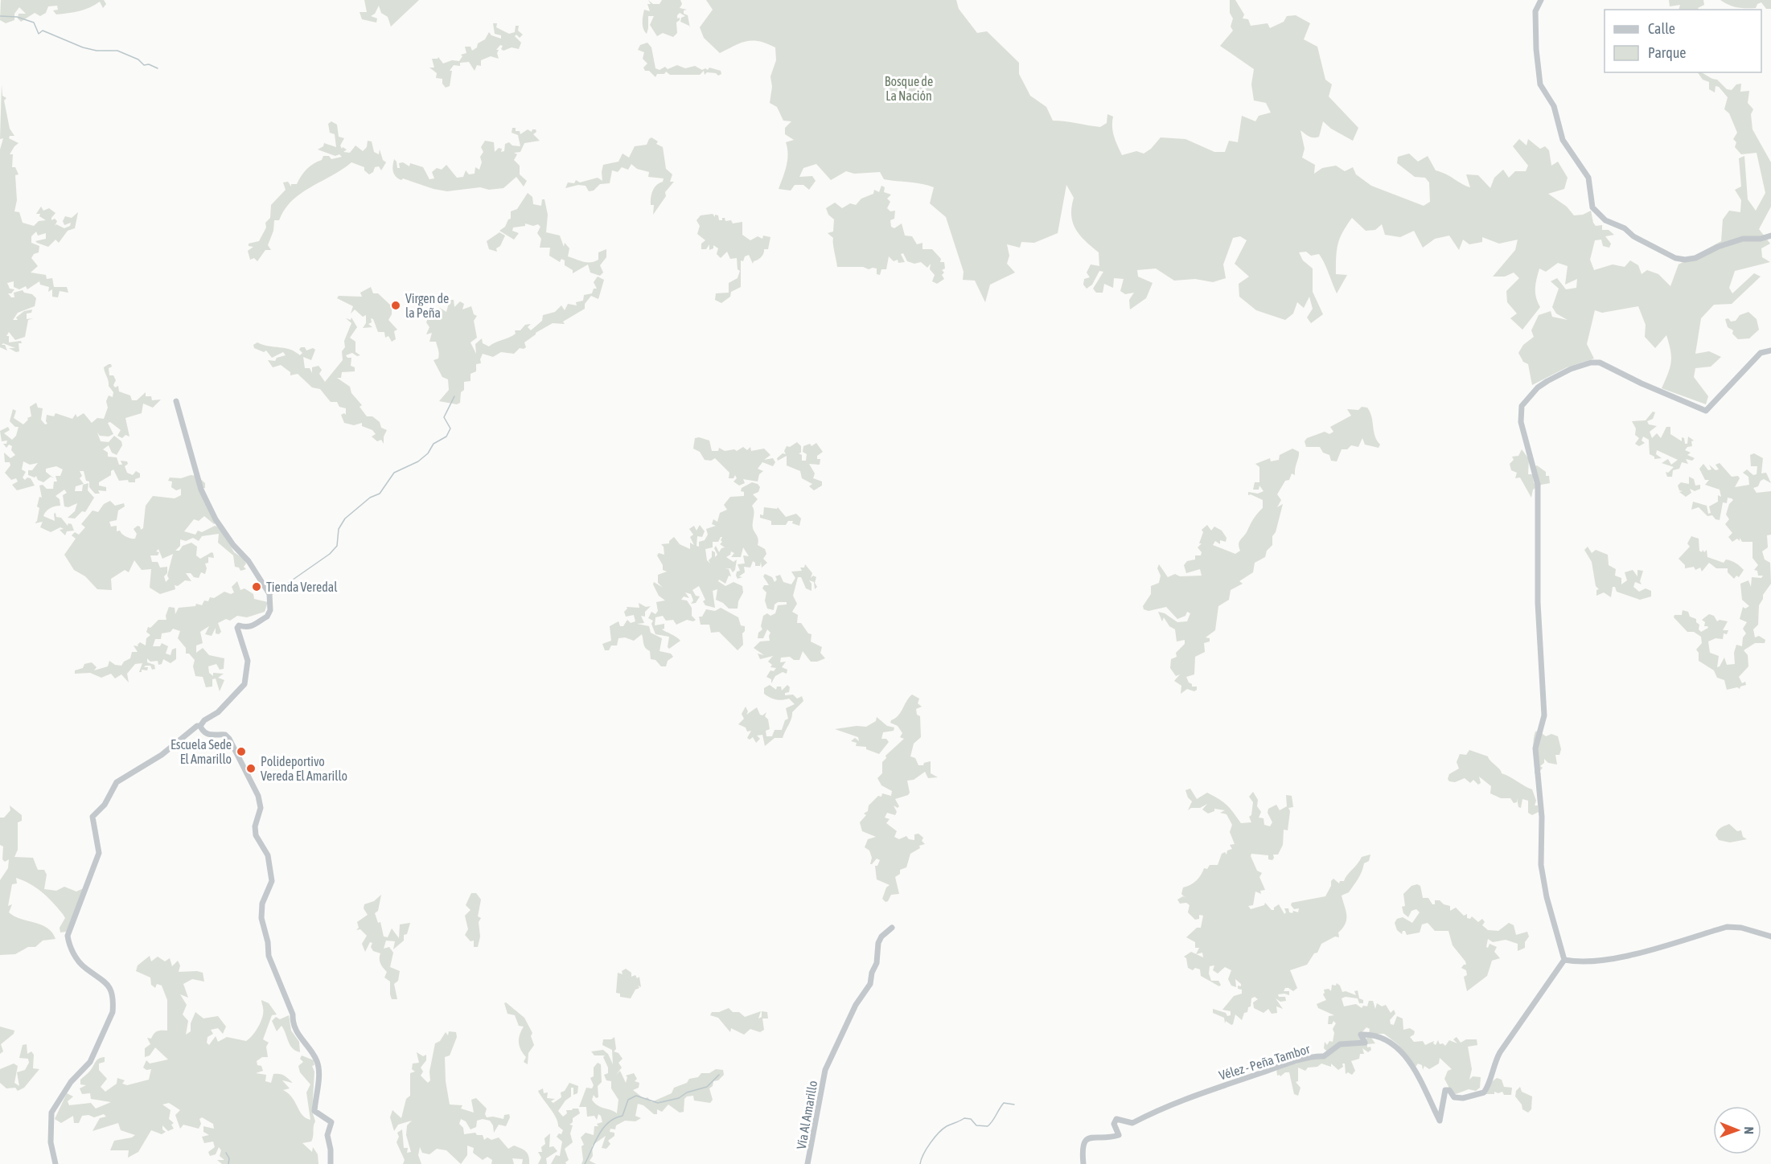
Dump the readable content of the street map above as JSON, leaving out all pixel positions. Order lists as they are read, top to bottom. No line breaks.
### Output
{"streets":{"street":["Vélez - Peña Tambor","Vía Al Amarillo"]},"parks":["Bosque de La Nación"],"places":["Virgen de la Peña","Tienda Veredal","Escuela Sede El Amarillo","Polideportivo Vereda El Amarillo"],"legend":["Calle","Parque"],"north":"right"}
